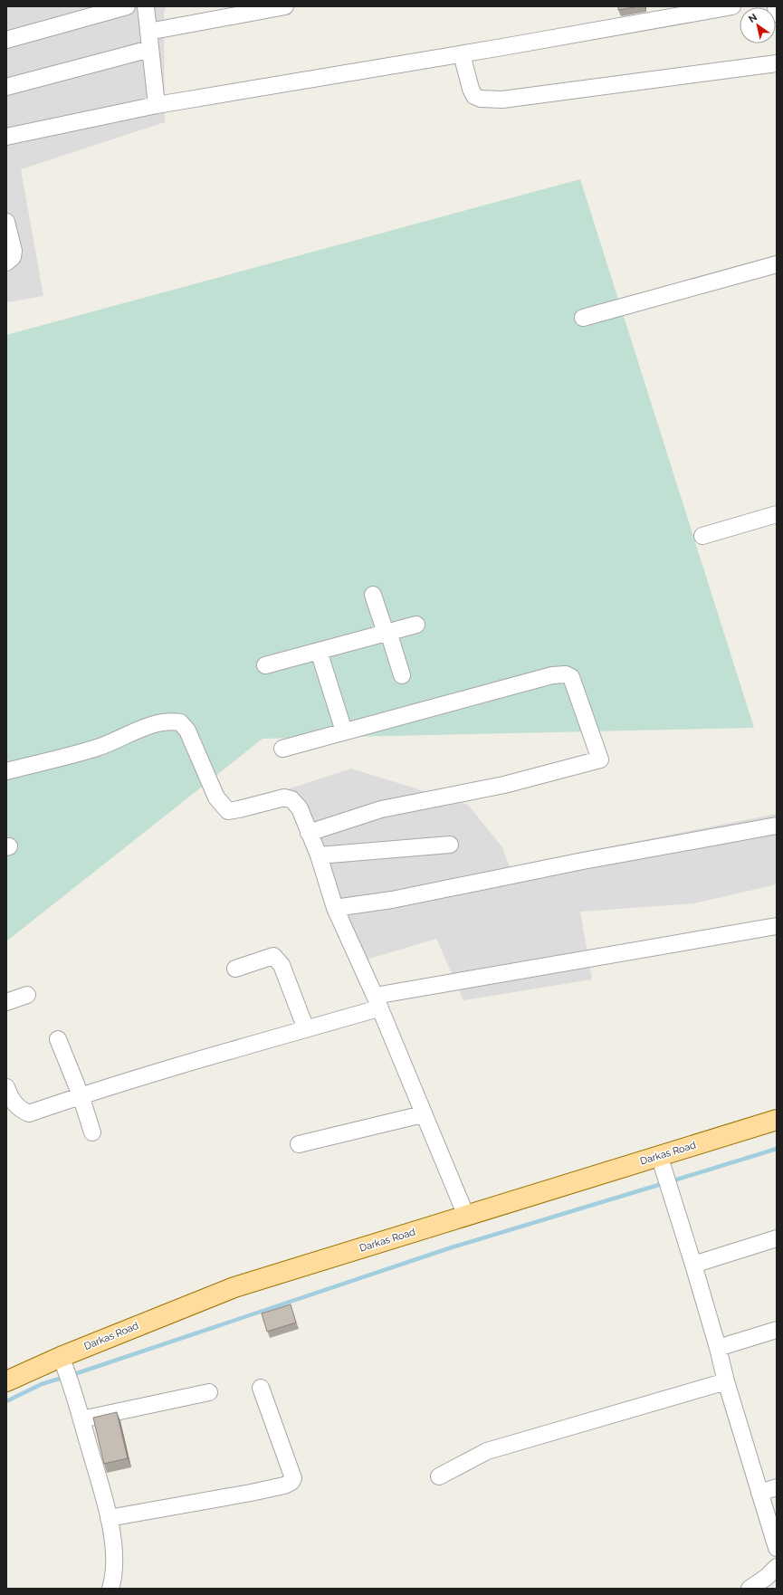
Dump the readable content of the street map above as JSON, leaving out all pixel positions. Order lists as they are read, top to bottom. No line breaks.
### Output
{"streets":{"main road":["Darkas Road"]},"north":"top left"}
